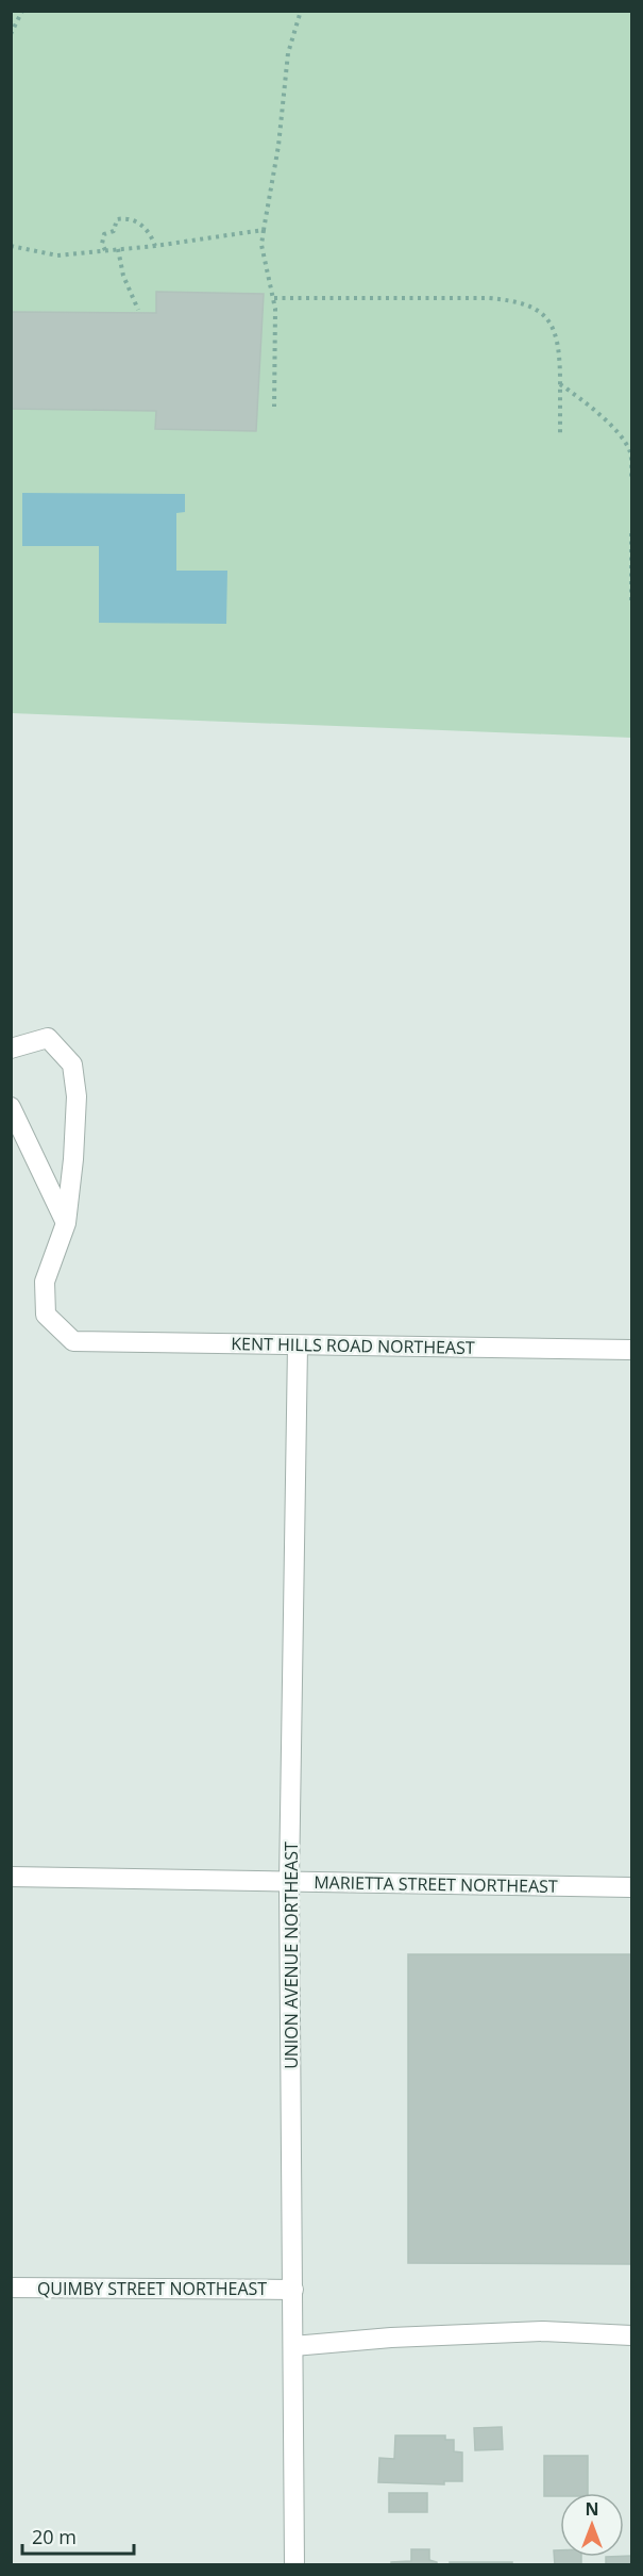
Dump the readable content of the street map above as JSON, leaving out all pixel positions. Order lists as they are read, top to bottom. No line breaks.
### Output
{"streets":{"street":["KENT HILLS ROAD NORTHEAST","MARIETTA STREET NORTHEAST","UNION AVENUE NORTHEAST","QUIMBY STREET NORTHEAST"]},"crossings":[["KENT HILLS ROAD NORTHEAST","UNION AVENUE NORTHEAST"],["MARIETTA STREET NORTHEAST","UNION AVENUE NORTHEAST"],["UNION AVENUE NORTHEAST","QUIMBY STREET NORTHEAST"]],"scale_bar":"20 m","north":"top"}
